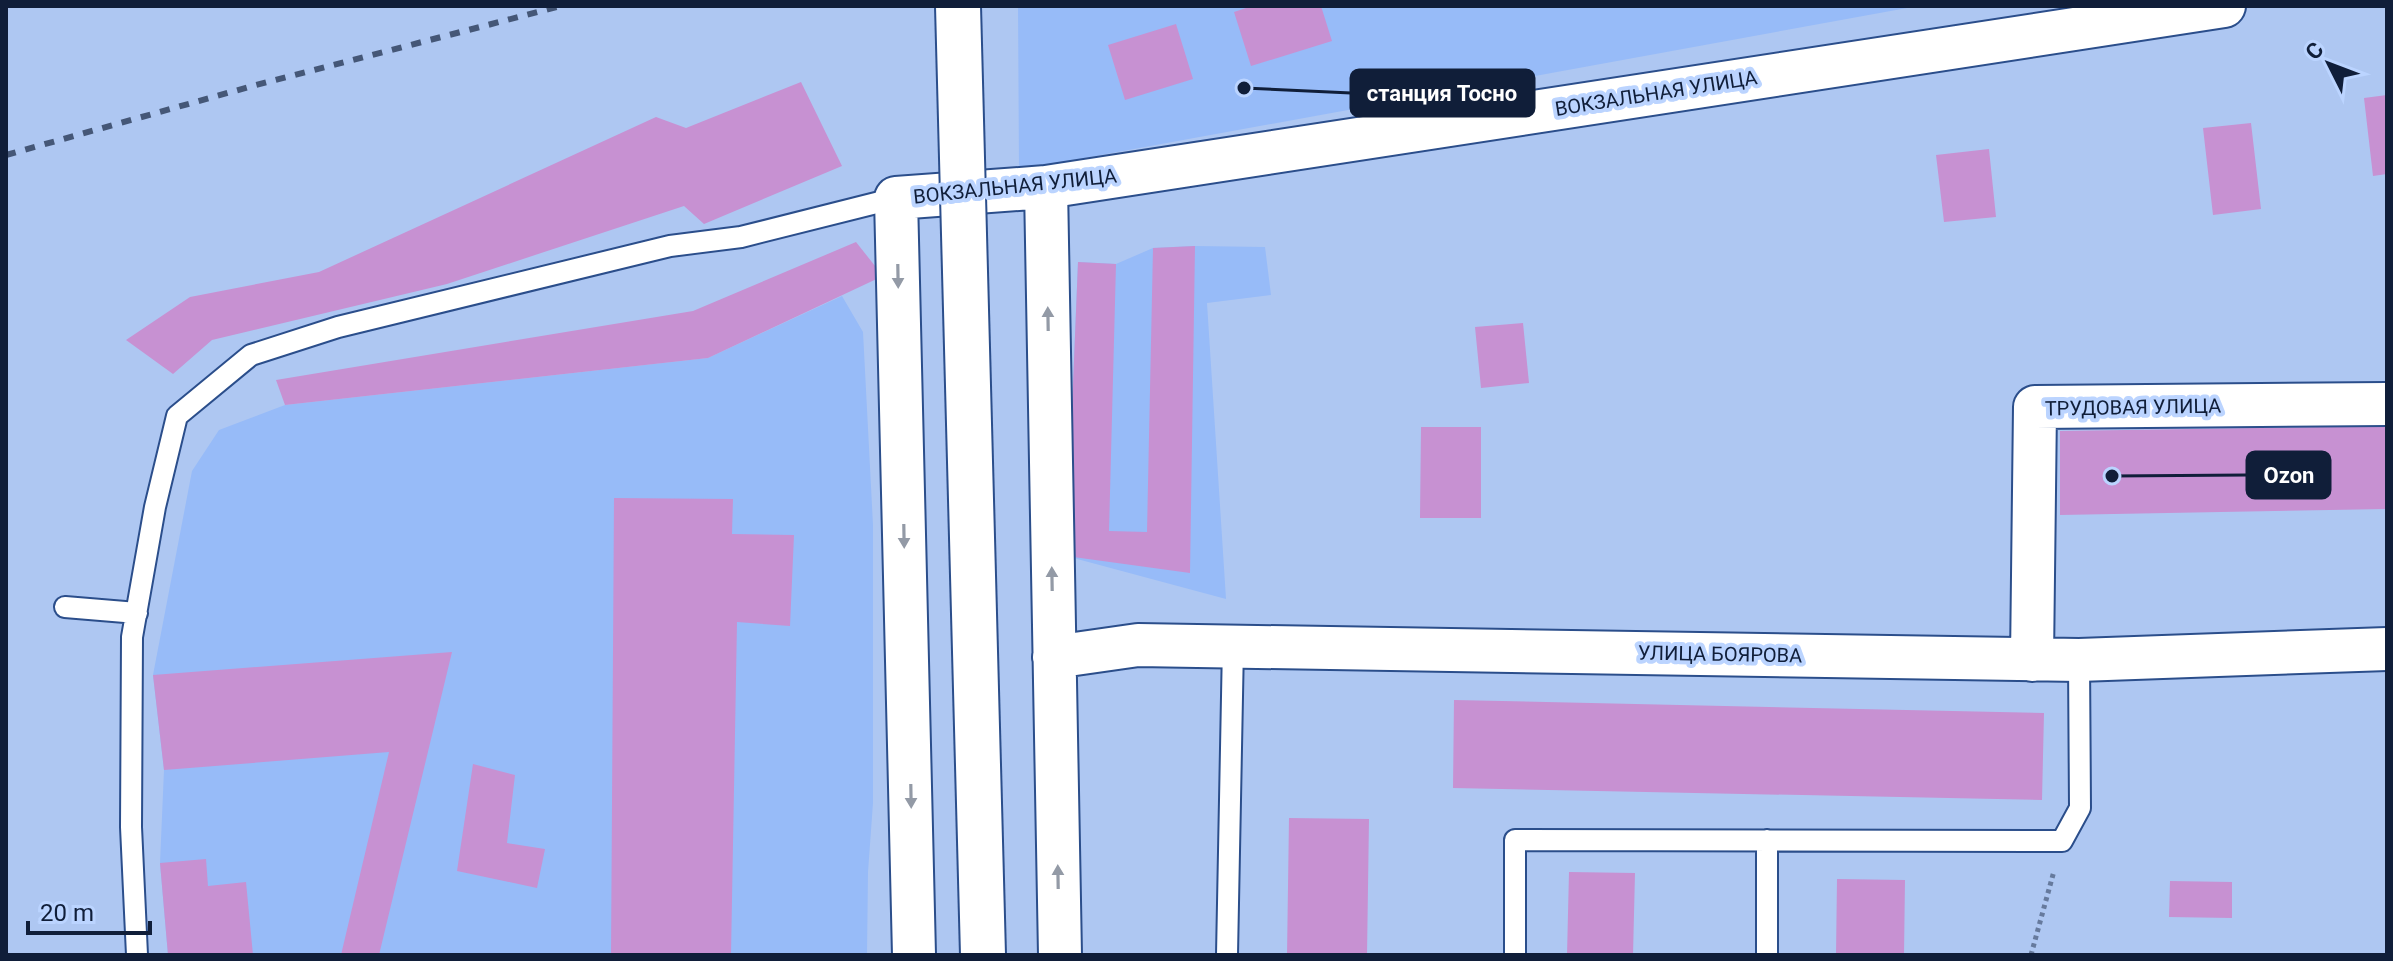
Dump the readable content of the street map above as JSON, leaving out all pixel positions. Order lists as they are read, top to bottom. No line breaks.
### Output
{"streets":{"street":["ВОКЗАЛЬНАЯ УЛИЦА","ТРУДОВАЯ УЛИЦА","УЛИЦА БОЯРОВА"]},"crossings":[["ТРУДОВАЯ УЛИЦА","УЛИЦА БОЯРОВА"]],"places":["станция Тосно","Ozon"],"scale_bar":"20 m","north":"top left"}
